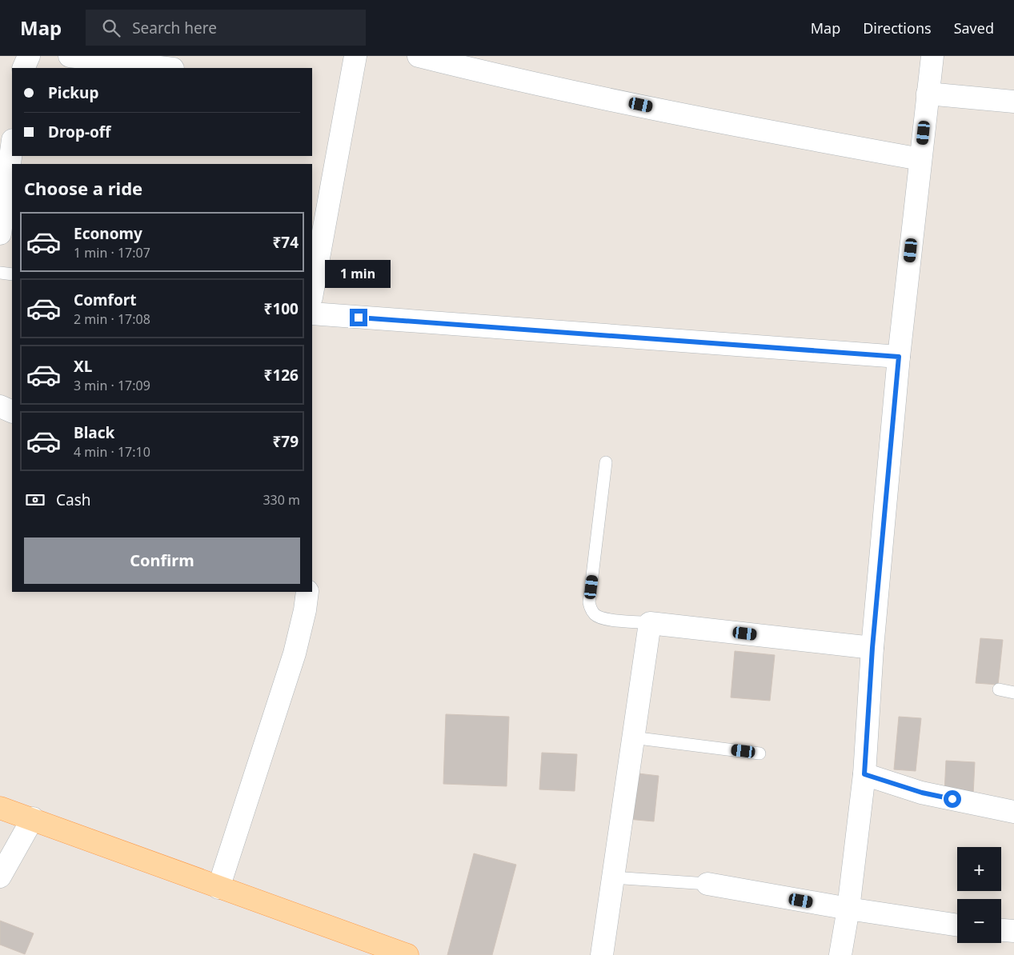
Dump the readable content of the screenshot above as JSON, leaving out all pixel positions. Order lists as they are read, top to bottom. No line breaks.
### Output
{"page":{"header":"Map","search":"Search here","nav":["Map","Directions","Saved"],"banner":["Pickup","Drop-off"],"heading":"Choose a ride","list":[{"name":"Economy","note":"1 min · 17:07","value":"₹74"},{"name":"Comfort","note":"2 min · 17:08","value":"₹100"},{"name":"XL","note":"3 min · 17:09","value":"₹126"},{"name":"Black","note":"4 min · 17:10","value":"₹79"}],"bubble":"1 min","pay":["Cash","330 m"],"buttons":"Confirm","map_buttons":["+","−"]}}
